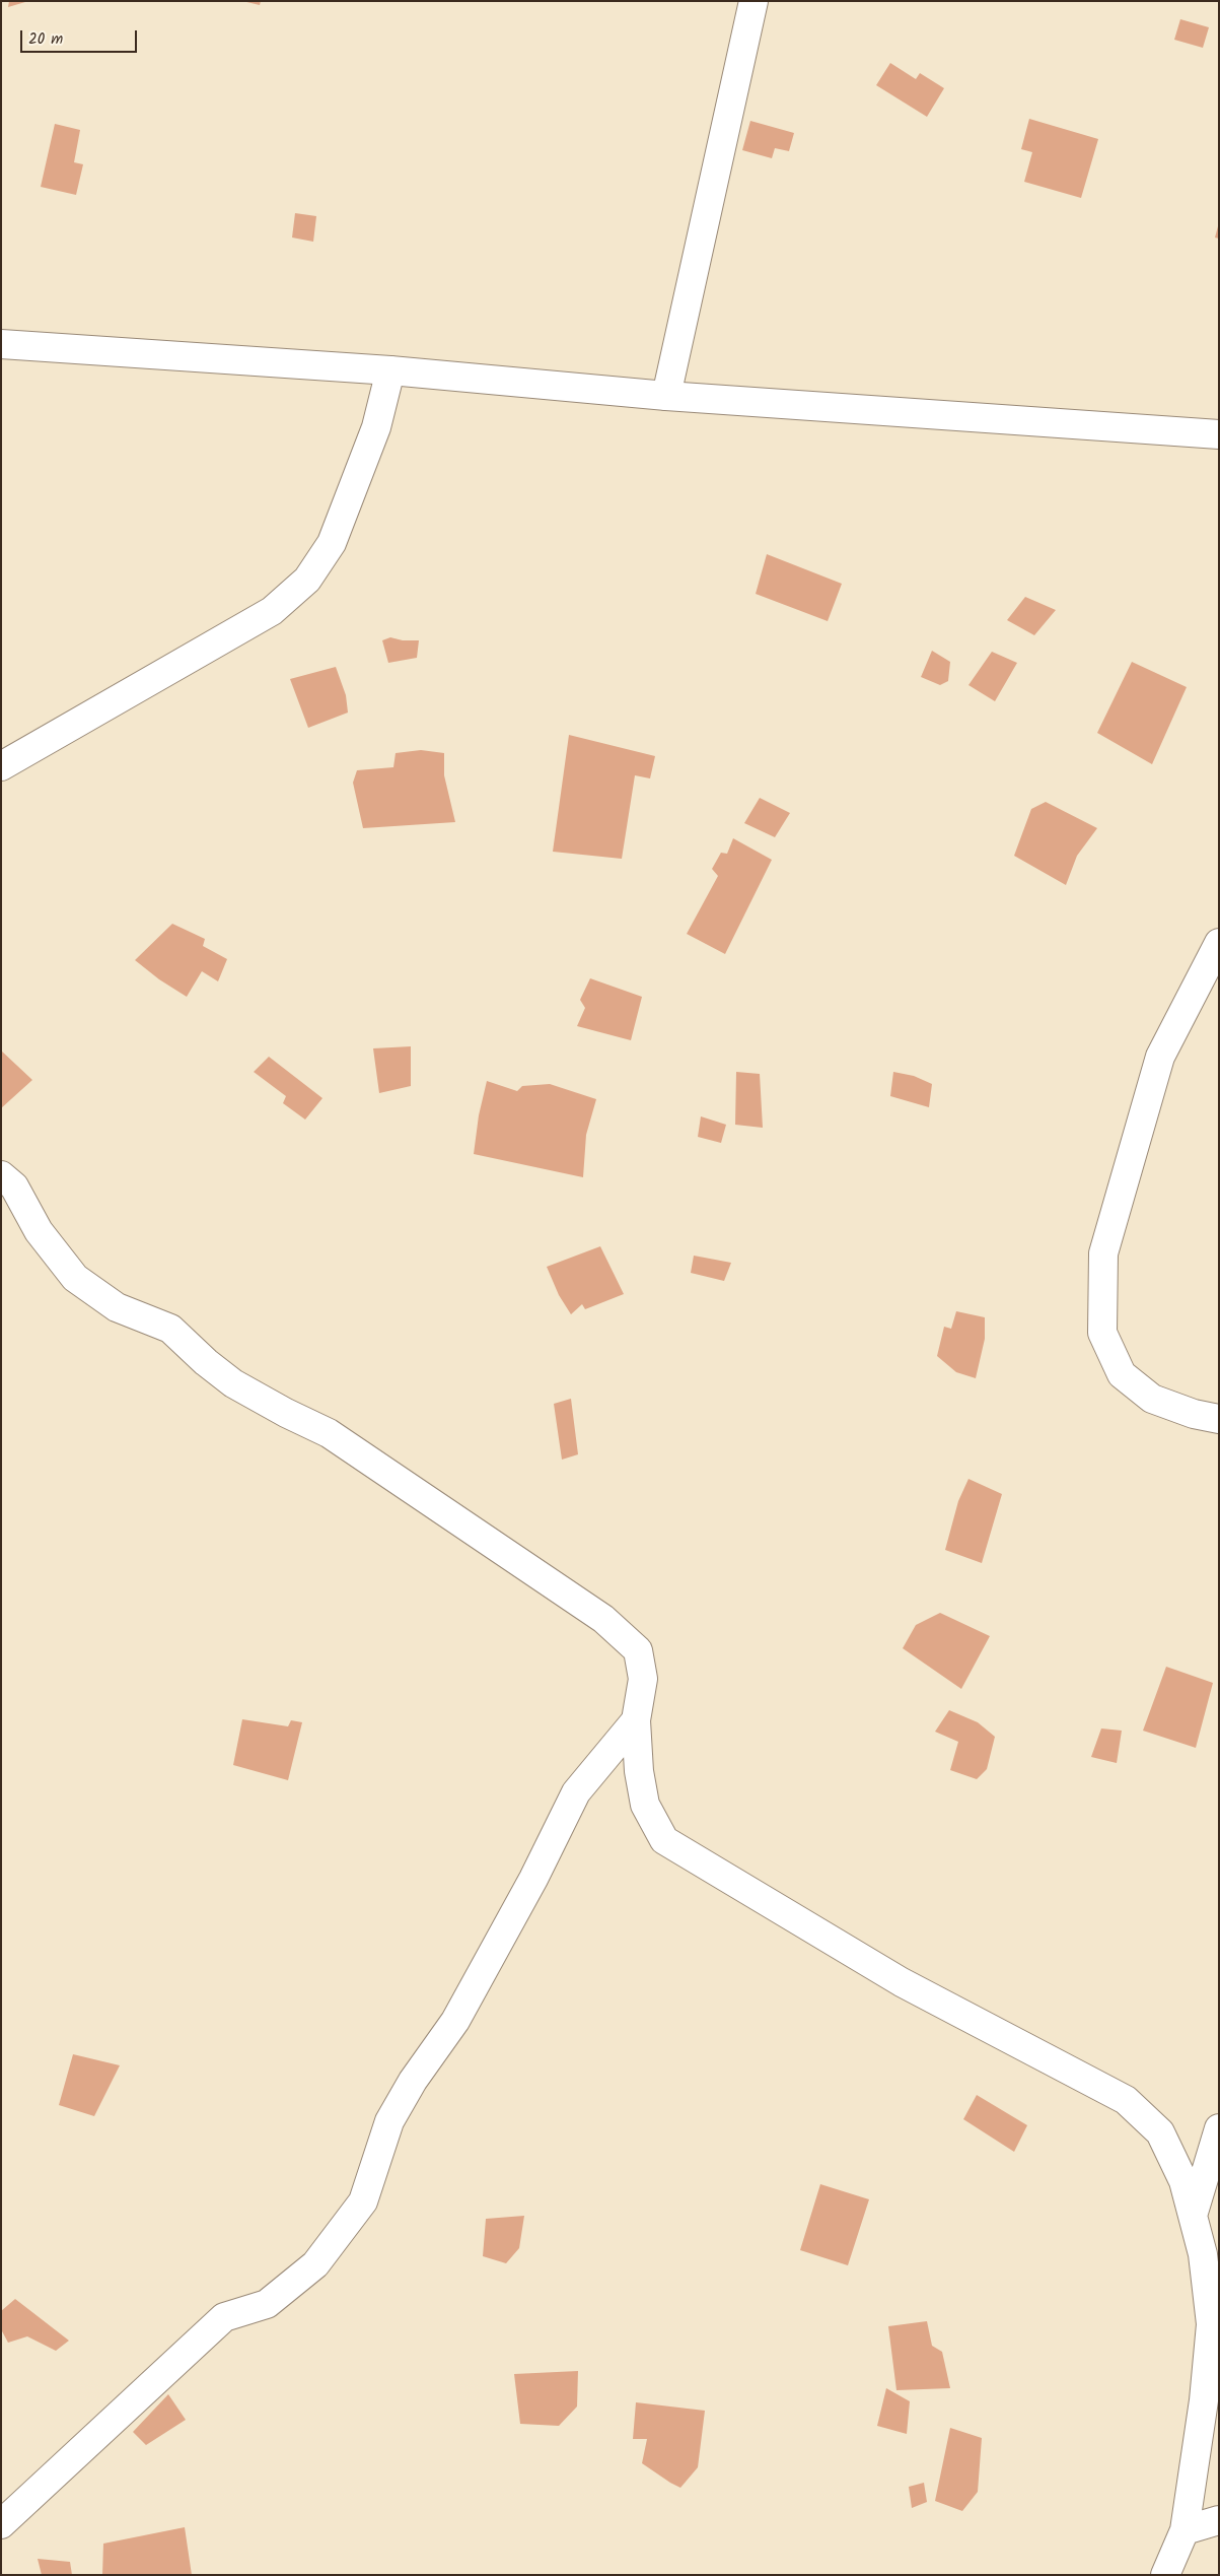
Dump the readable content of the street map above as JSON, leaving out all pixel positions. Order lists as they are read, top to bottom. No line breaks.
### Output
{"scale_bar":"20 m"}
